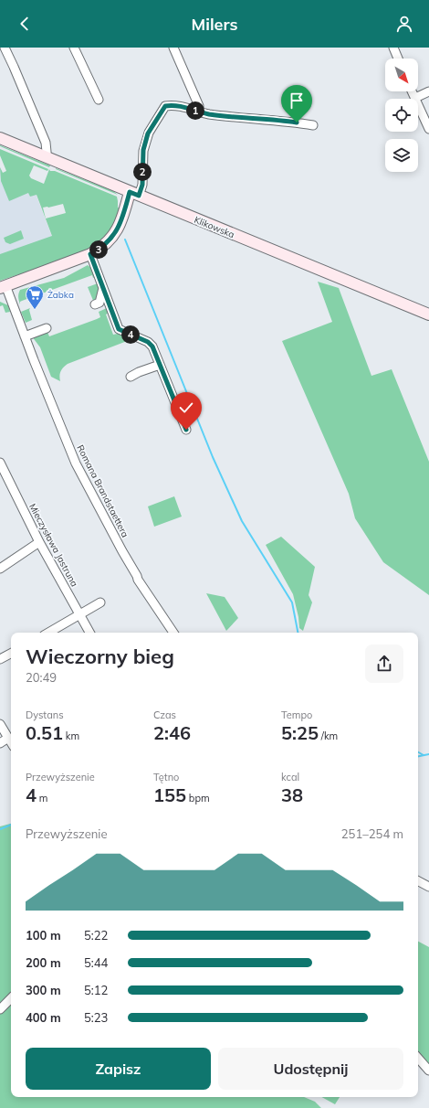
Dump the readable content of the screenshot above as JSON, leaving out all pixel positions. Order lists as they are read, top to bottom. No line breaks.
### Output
{"streets":{"street":["Klikowska","Romana Brandstaettera","Mieczysława Jastruna"]},"places":{"supermarket":["Żabka"]},"north":"bottom right","page":{"header":"Milers","pins":["1","2","3","4"],"heading":["Wieczorny bieg","20:49"],"stats":[["Dystans","0.51 km"],["Czas","2:46"],["Tempo","5:25 /km"],["Przewyższenie","4 m"],["Tętno","155 bpm"],["kcal","38"]],"chart":["Przewyższenie","251–254 m"],"list":[{"name":"100 m","note":"5:22"},{"name":"200 m","note":"5:44"},{"name":"300 m","note":"5:12"},{"name":"400 m","note":"5:23"}],"buttons":["Zapisz","Udostępnij"]}}
